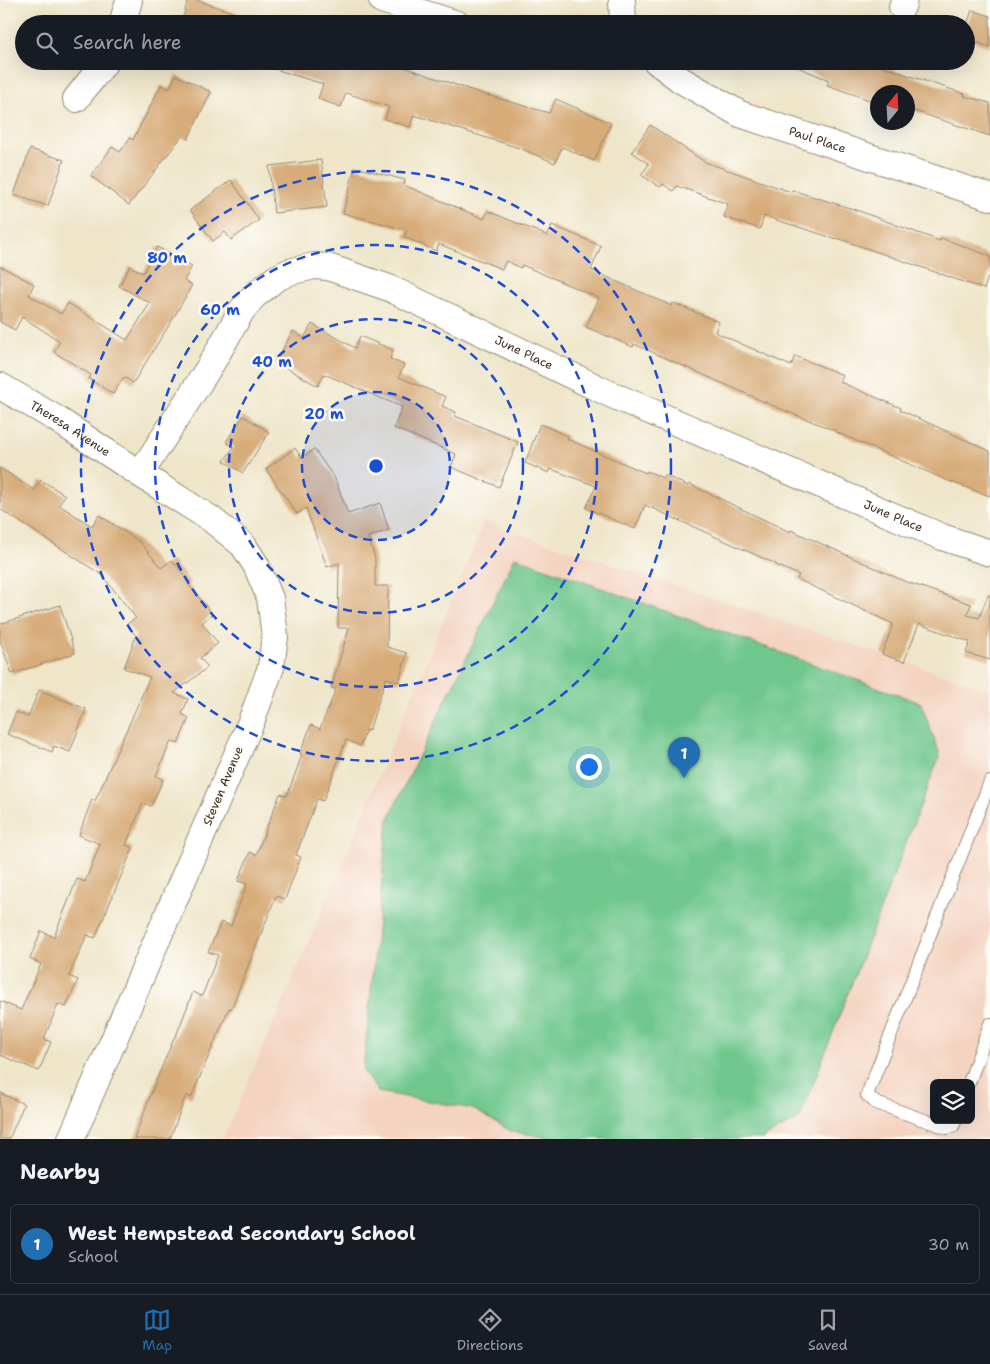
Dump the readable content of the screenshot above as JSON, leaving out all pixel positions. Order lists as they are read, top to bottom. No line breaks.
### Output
{"streets":{"street":["Paul Place","June Place","Theresa Avenue","Steven Avenue"]},"crossings":[["June Place","Theresa Avenue"],["June Place","Steven Avenue"],["Theresa Avenue","Steven Avenue"]],"north":"top","page":{"search":"Search here","pins":"1","heading":"Nearby","list":[{"mark":"1","name":"West Hempstead Secondary School","note":"School","value":"30 m"}],"nav":["Map","Directions","Saved"]},"rings":["80 m","60 m","40 m","20 m"]}
